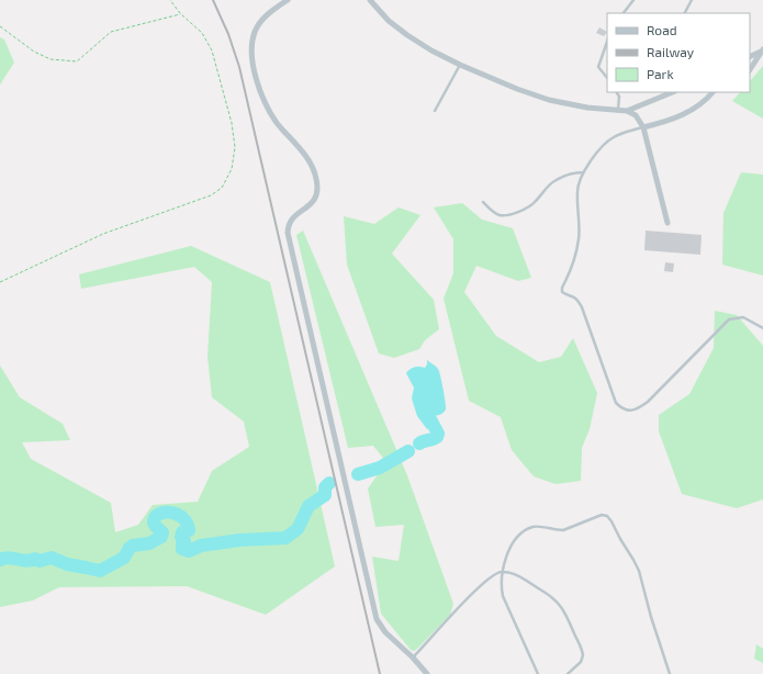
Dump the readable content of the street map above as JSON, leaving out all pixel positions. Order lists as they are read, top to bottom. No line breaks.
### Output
{"legend":["Road","Railway","Park"]}
